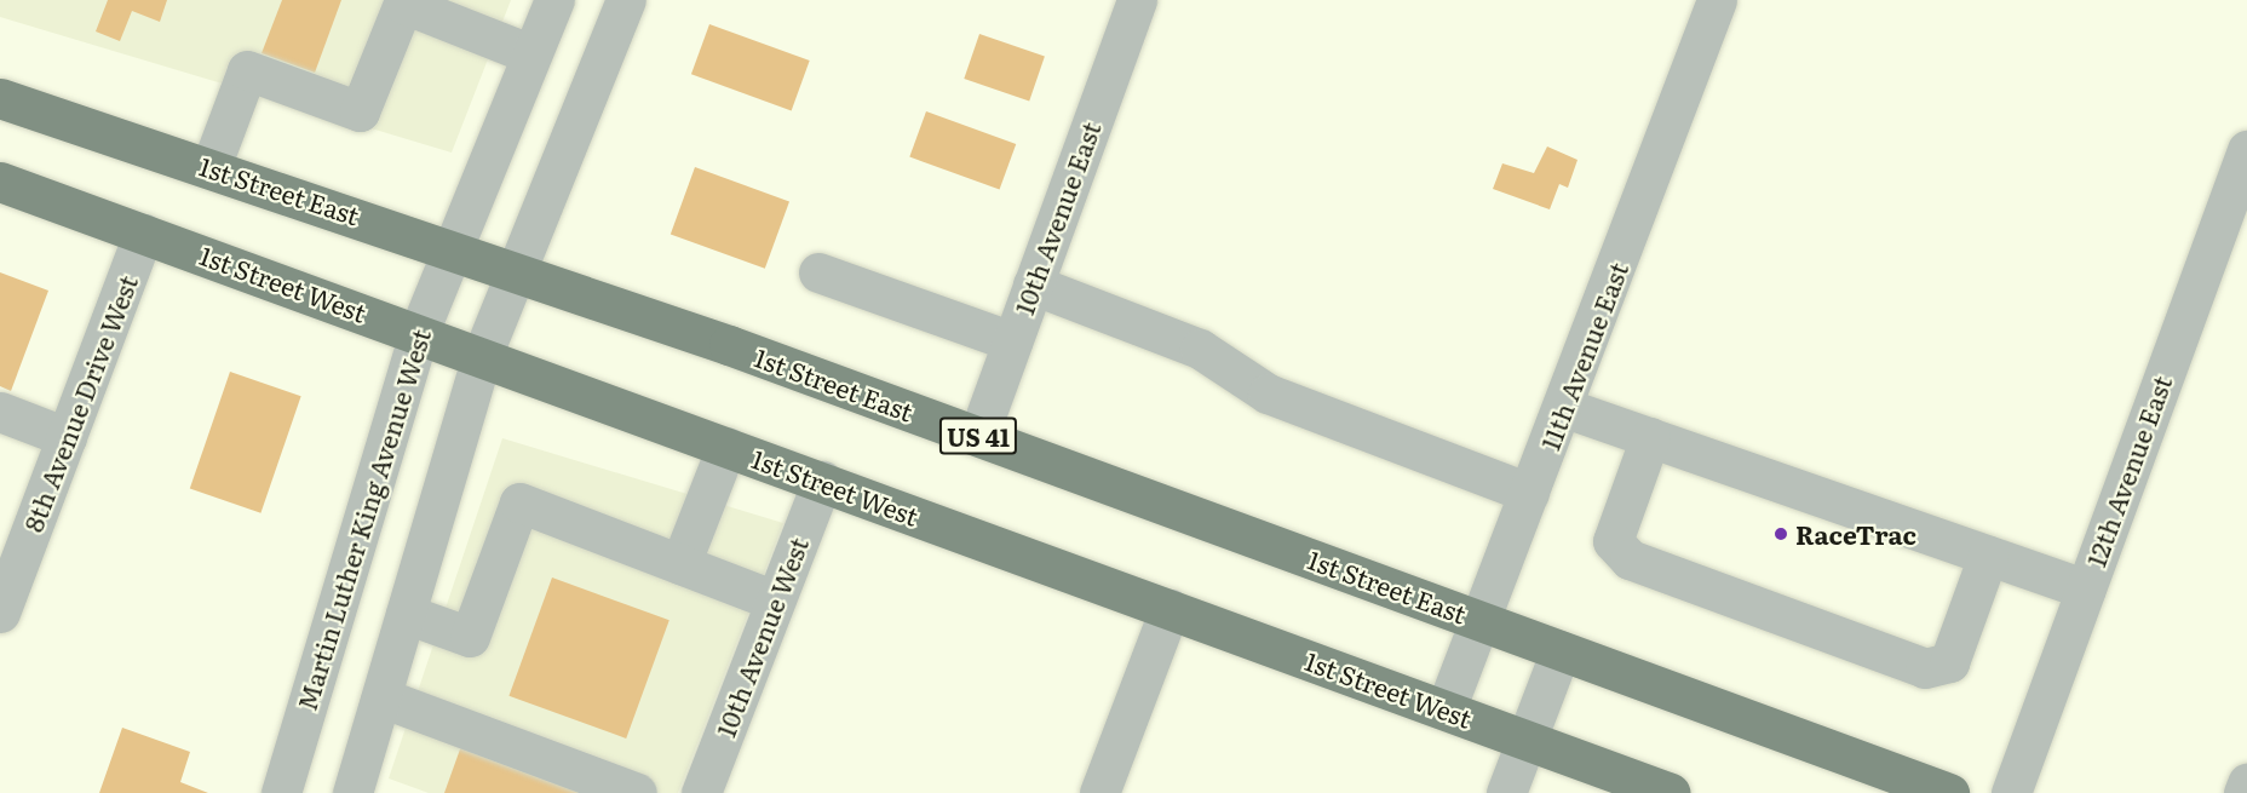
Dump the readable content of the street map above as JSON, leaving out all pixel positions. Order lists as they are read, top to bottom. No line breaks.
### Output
{"streets":{"main road":["1st Street East","1st Street West","US 41"],"street":["10th Avenue East","11th Avenue East","8th Avenue Drive West","12th Avenue East","Martin Luther King Avenue West","10th Avenue West"]},"crossings":[["1st Street East","10th Avenue East"],["1st Street East","11th Avenue East"],["1st Street East","Martin Luther King Avenue West"],["1st Street West","11th Avenue East"],["1st Street West","8th Avenue Drive West"],["1st Street West","Martin Luther King Avenue West"],["1st Street West","10th Avenue West"]],"places":["RaceTrac"]}
